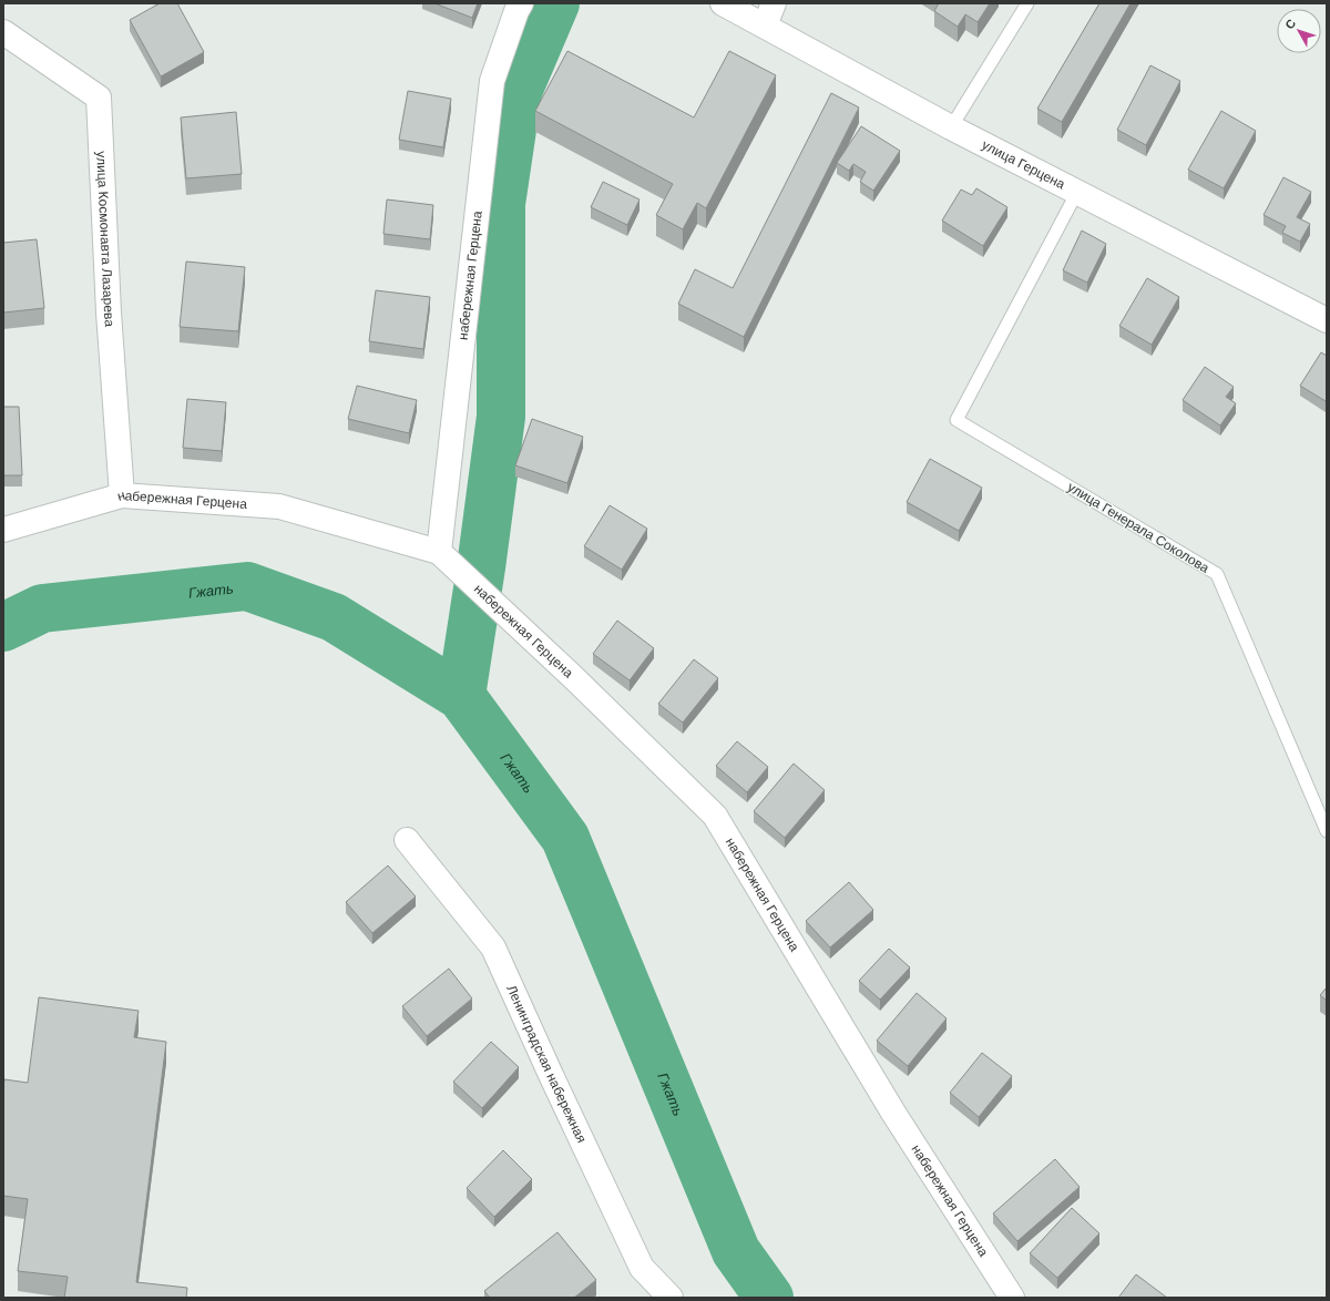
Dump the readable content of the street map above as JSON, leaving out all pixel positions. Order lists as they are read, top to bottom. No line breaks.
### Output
{"streets":{"street":["улица Герцена","улица Космонавта Лазарева","набережная Герцена","Ленинградская набережная"],"lane":["улица Генерала Соколова"]},"crossings":[["улица Герцена","улица Генерала Соколова"],["улица Космонавта Лазарева","набережная Герцена"]],"water":["Гжать"],"north":"top left"}
